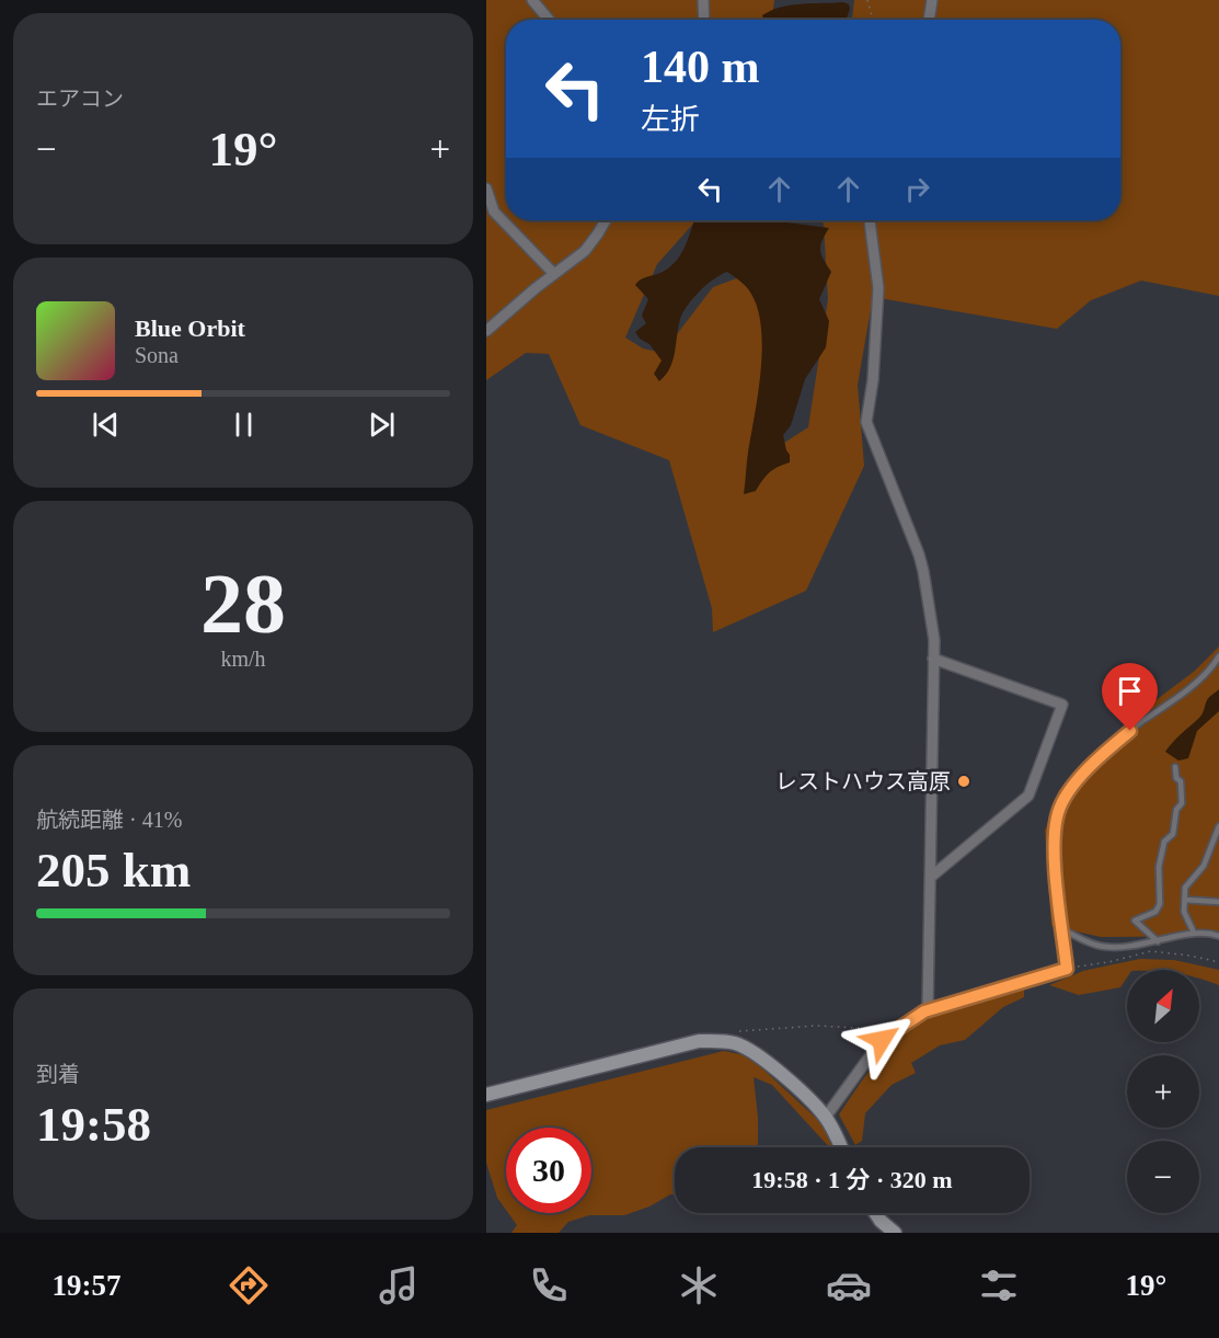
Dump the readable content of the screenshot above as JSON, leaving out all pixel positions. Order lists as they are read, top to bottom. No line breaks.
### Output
{"places":["レストハウス高原"],"north":"top right","page":{"tile":["エアコン",["28","km/h"],["航続距離 · 41%","205 km"],["到着","19:58"]],"turn":["140 m","左折"],"heat":["−","19°","+"],"song":["Blue Orbit","Sona"],"map_buttons":["+","−"],"limit":"30","trip":"19:58 · 1 分 · 320 m","tabs":["19:57","19°"]}}
